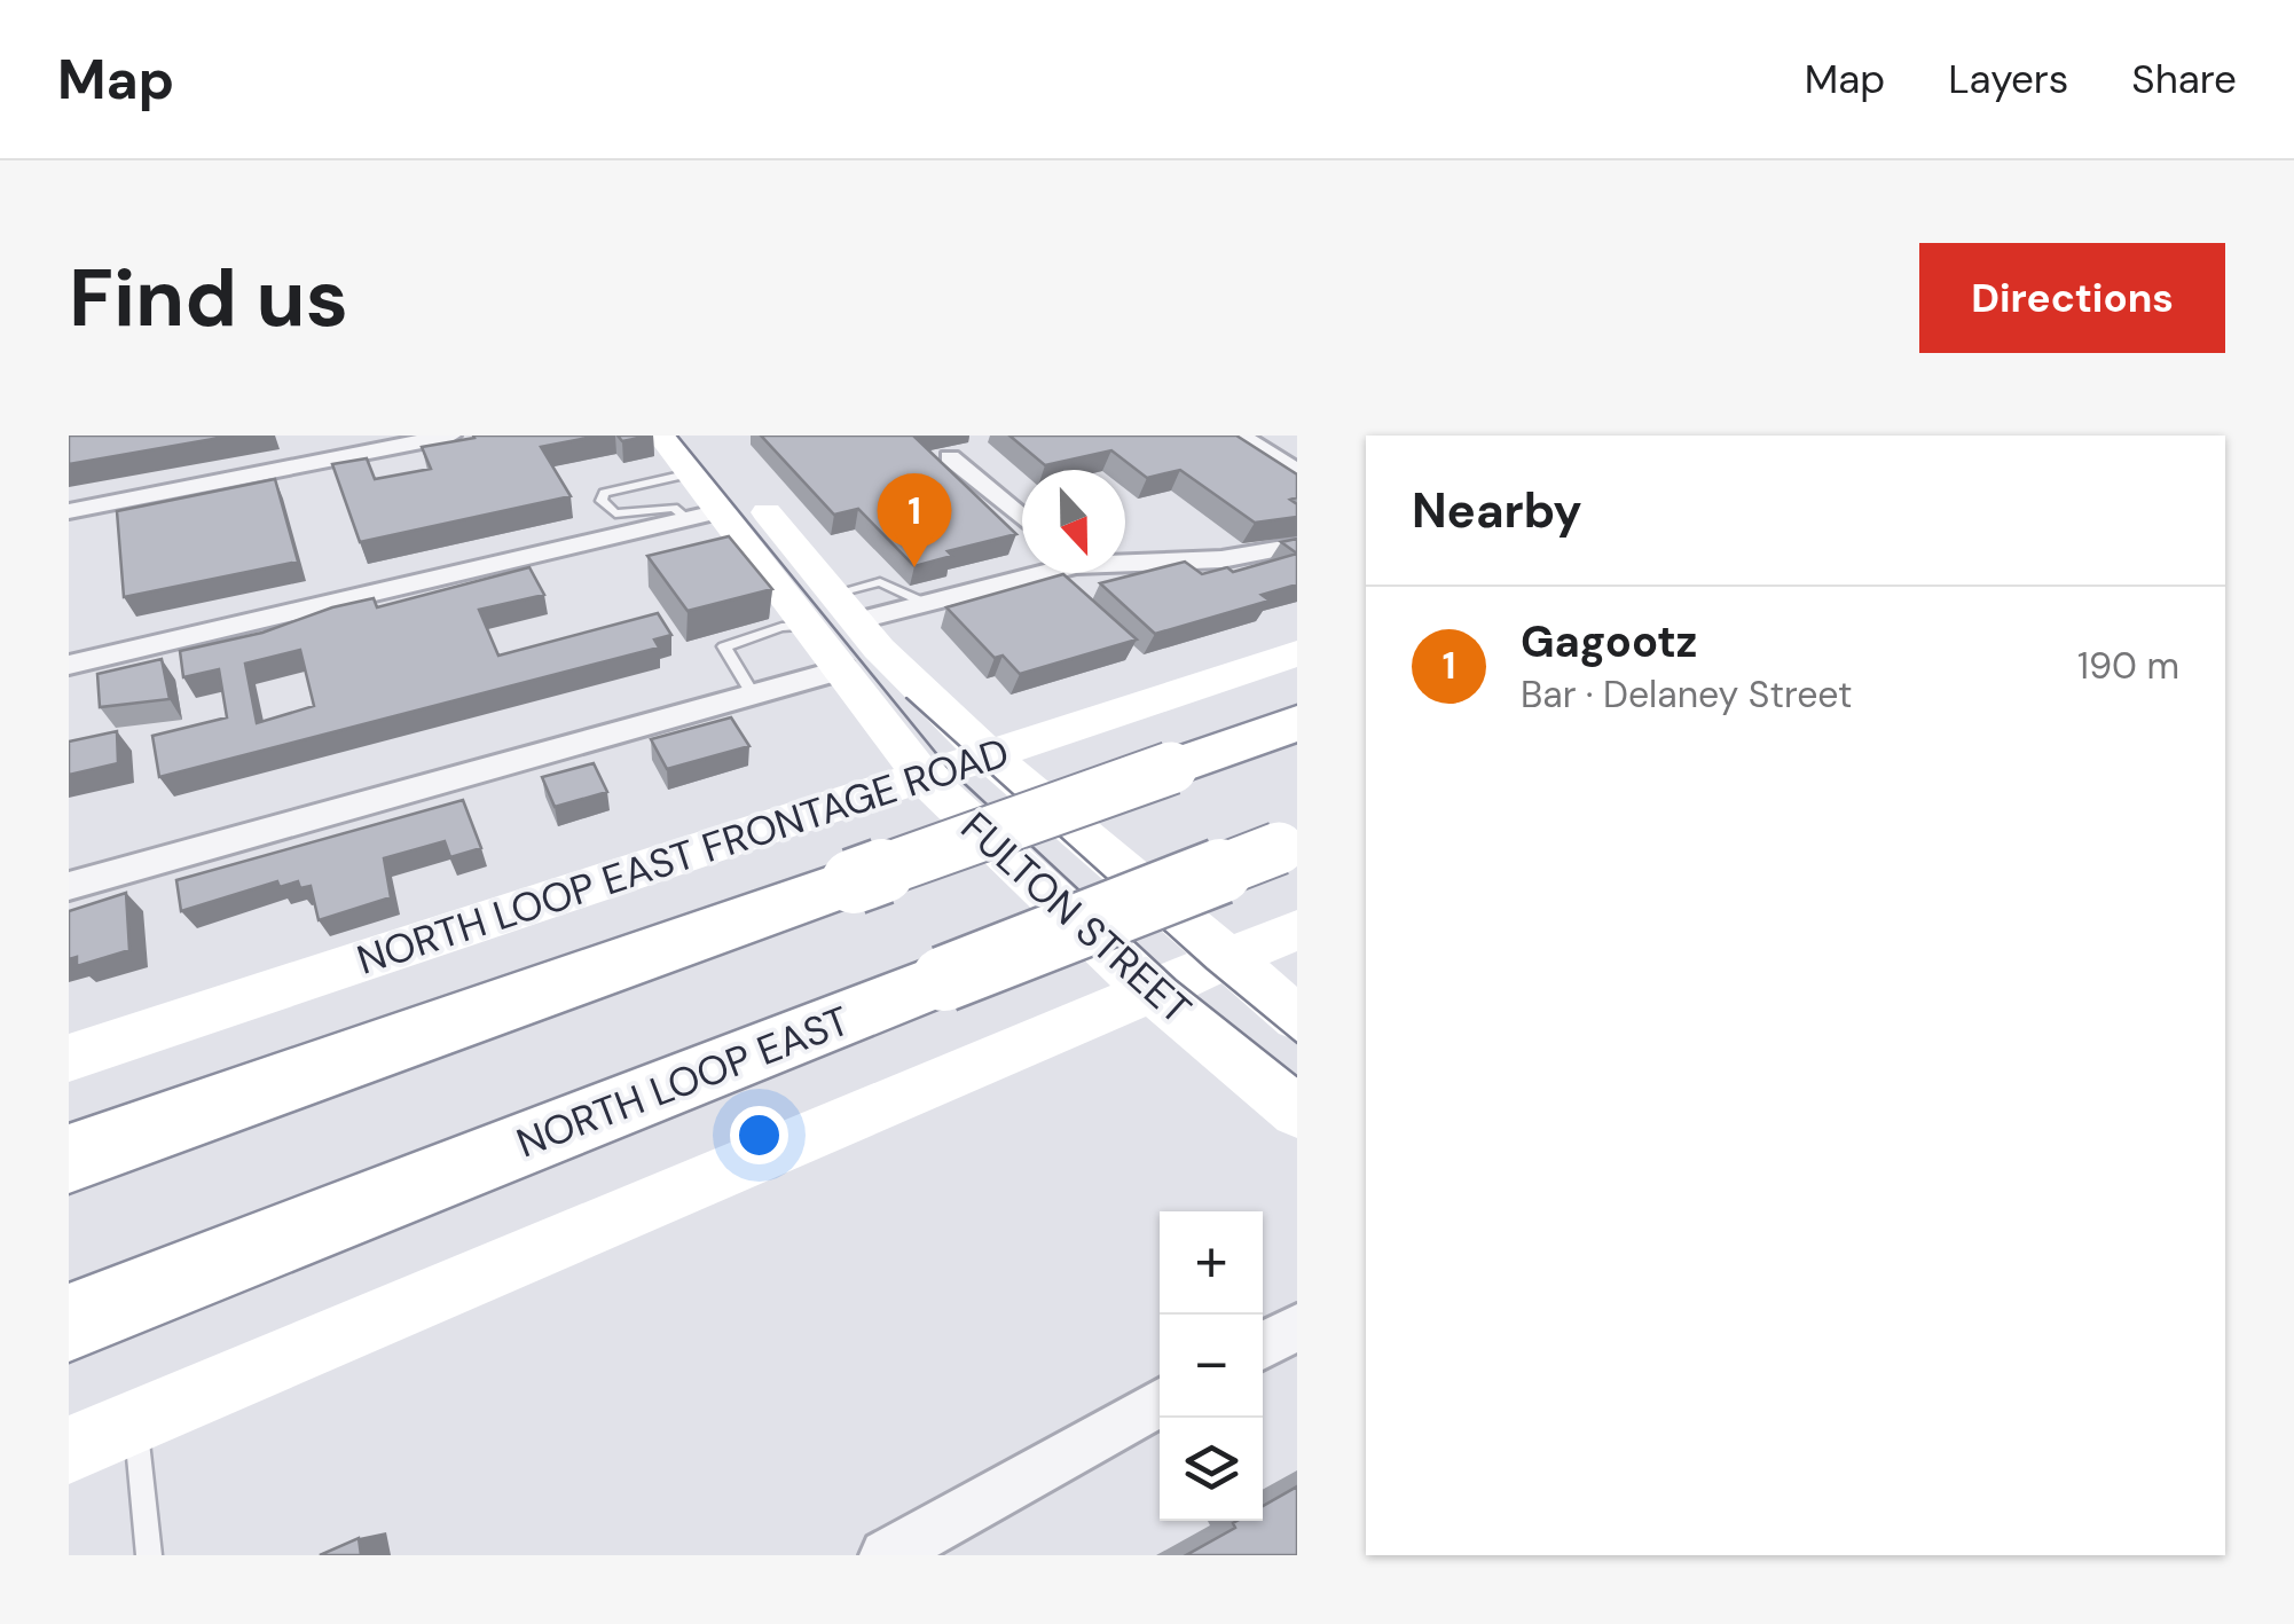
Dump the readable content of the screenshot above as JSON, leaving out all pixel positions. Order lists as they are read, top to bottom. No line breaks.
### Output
{"streets":{"highway":["NORTH LOOP EAST"],"main road":["NORTH LOOP EAST FRONTAGE ROAD","FULTON STREET"]},"crossings":[["NORTH LOOP EAST FRONTAGE ROAD","FULTON STREET"]],"north":"bottom","page":{"header":"Map","nav":["Map","Layers","Share"],"buttons":"Directions","title":"Find us","heading":"Nearby","pins":"1","list":[{"mark":"1","name":"Gagootz","note":"Bar · Delaney Street","value":"190 m"}],"map_buttons":["+","−"]}}
